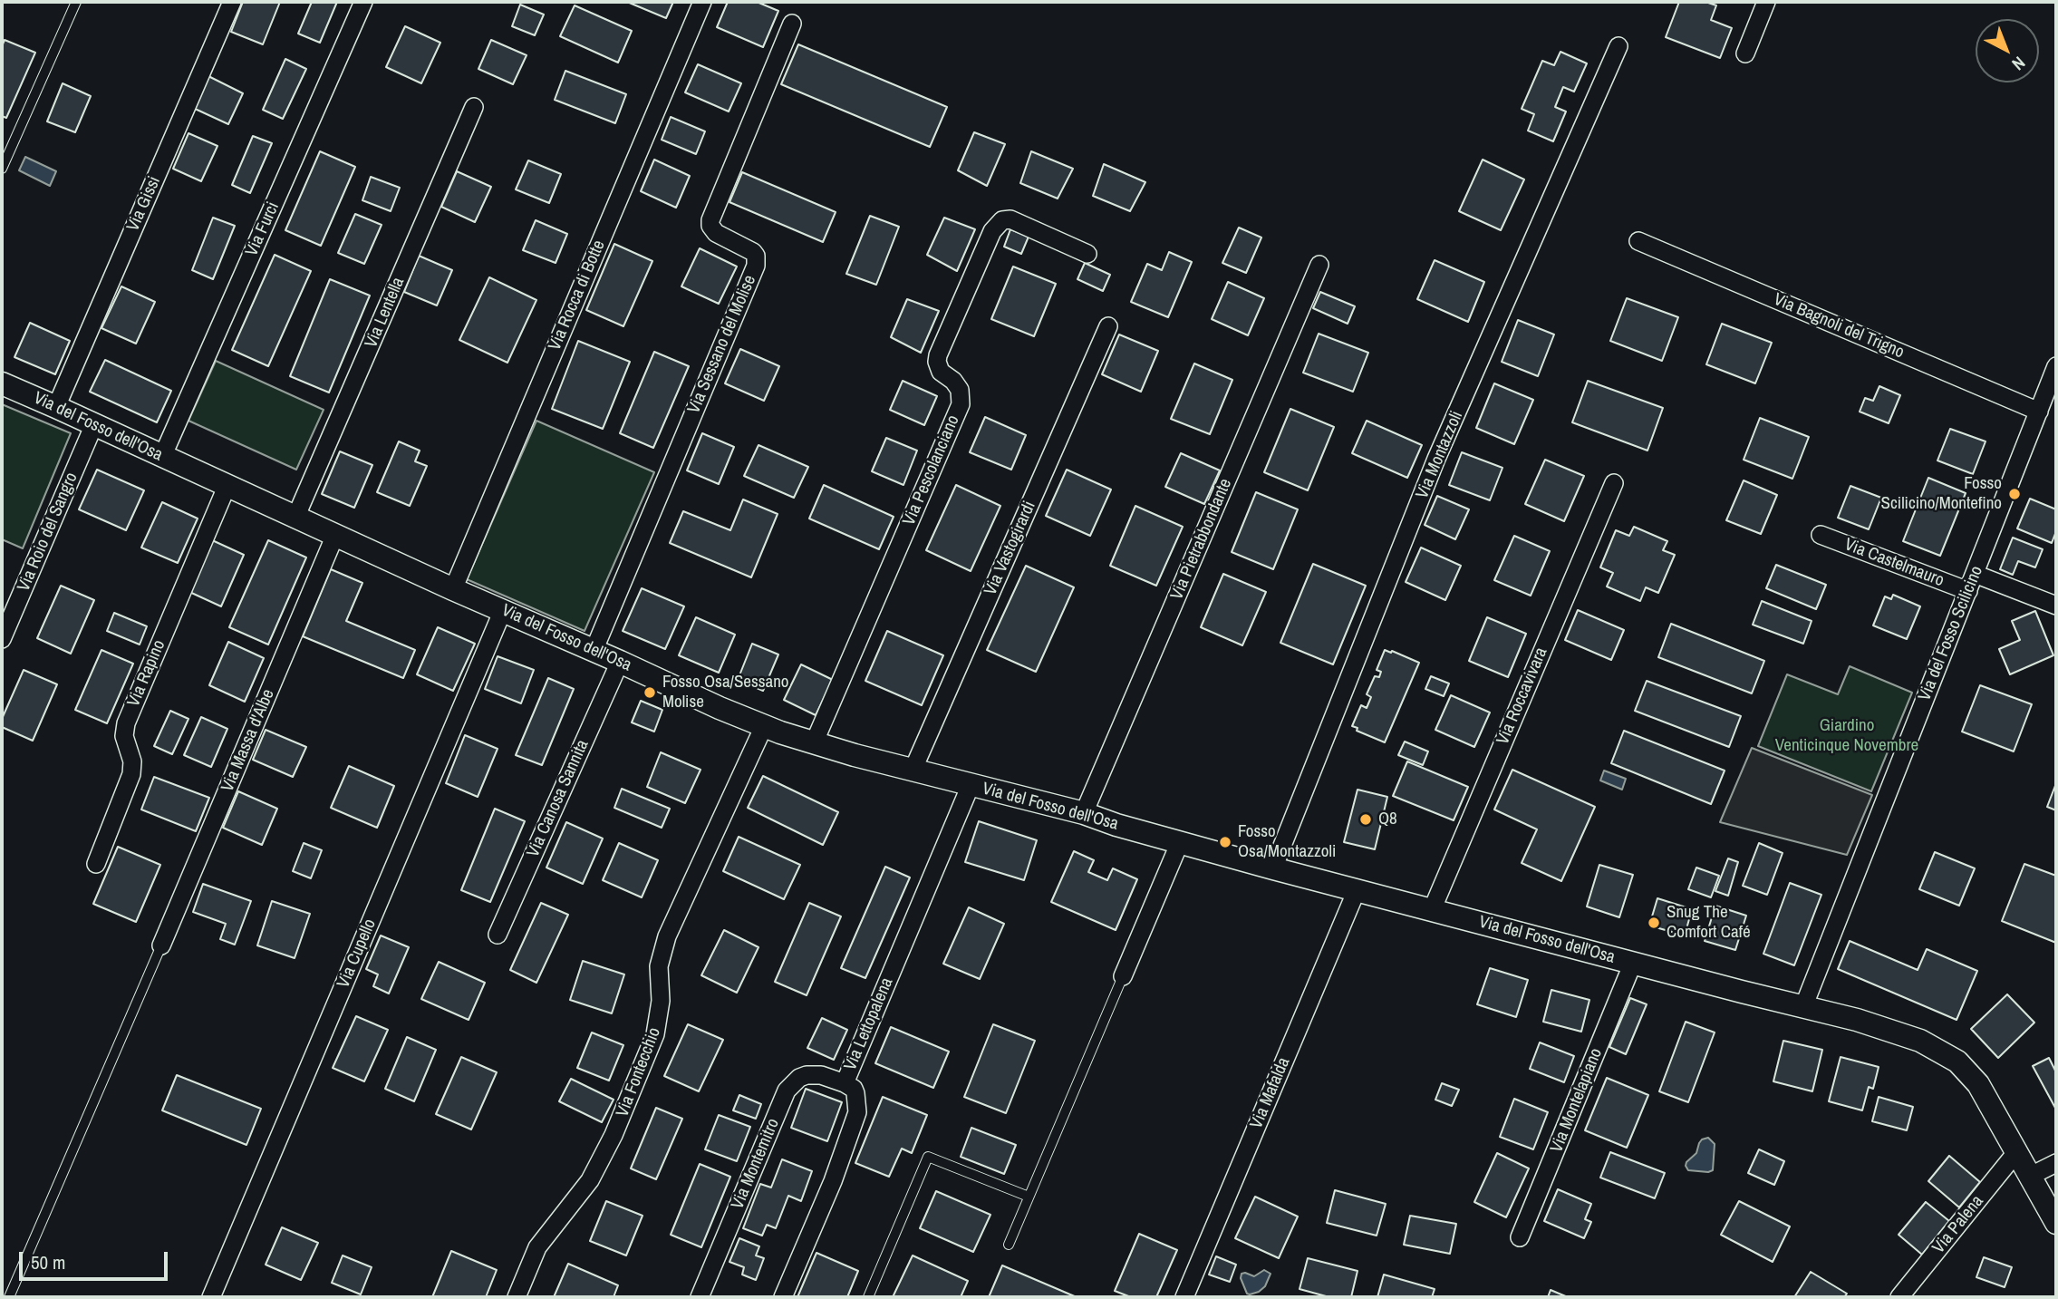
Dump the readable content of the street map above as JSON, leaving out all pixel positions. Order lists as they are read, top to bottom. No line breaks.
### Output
{"streets":{"street":["Via Gissi","Via Furci","Via Rocca di Botte","Via Lentella","Via Bagnoli del Trigno","Via Sessano del Molise","Via del Fosso dell'Osa","Via Montazzoli","Via Pescolanciano","Via Roio del Sangro","Via Pietrabbondante","Via Vastogirardi","Via Castelmauro","Via del Fosso Scilicino","Via Rapino","Via Roccavivara","Via Massa d'Albe","Via Canosa Sannita","Via Cupello","Via Lettopalena","Via Fontecchio","Via Mafalda","Via Montelapiano","Via Montemitro","Via Palena"]},"crossings":[["Via Gissi","Via del Fosso dell'Osa"],["Via Furci","Via del Fosso dell'Osa"],["Via Rocca di Botte","Via del Fosso dell'Osa"],["Via Lentella","Via del Fosso dell'Osa"],["Via Bagnoli del Trigno","Via del Fosso Scilicino"],["Via Sessano del Molise","Via del Fosso dell'Osa"],["Via del Fosso dell'Osa","Via Montazzoli"],["Via del Fosso dell'Osa","Via Pescolanciano"],["Via del Fosso dell'Osa","Via Roio del Sangro"],["Via del Fosso dell'Osa","Via Pietrabbondante"],["Via del Fosso dell'Osa","Via Vastogirardi"],["Via del Fosso dell'Osa","Via del Fosso Scilicino"],["Via del Fosso dell'Osa","Via Rapino"],["Via del Fosso dell'Osa","Via Roccavivara"],["Via del Fosso dell'Osa","Via Massa d'Albe"],["Via del Fosso dell'Osa","Via Canosa Sannita"],["Via del Fosso dell'Osa","Via Cupello"],["Via del Fosso dell'Osa","Via Lettopalena"],["Via del Fosso dell'Osa","Via Fontecchio"],["Via del Fosso dell'Osa","Via Mafalda"],["Via del Fosso dell'Osa","Via Montelapiano"],["Via del Fosso dell'Osa","Via Palena"],["Via Castelmauro","Via del Fosso Scilicino"],["Via Lettopalena","Via Montemitro"]],"parks":["Giardino Venticinque Novembre"],"places":["Fosso Scilicino/Montefino","Fosso Osa/Sessano Molise","Q8","Fosso Osa/Montazzoli","Snug The Comfort Café"],"scale_bar":"50 m","north":"bottom right"}
